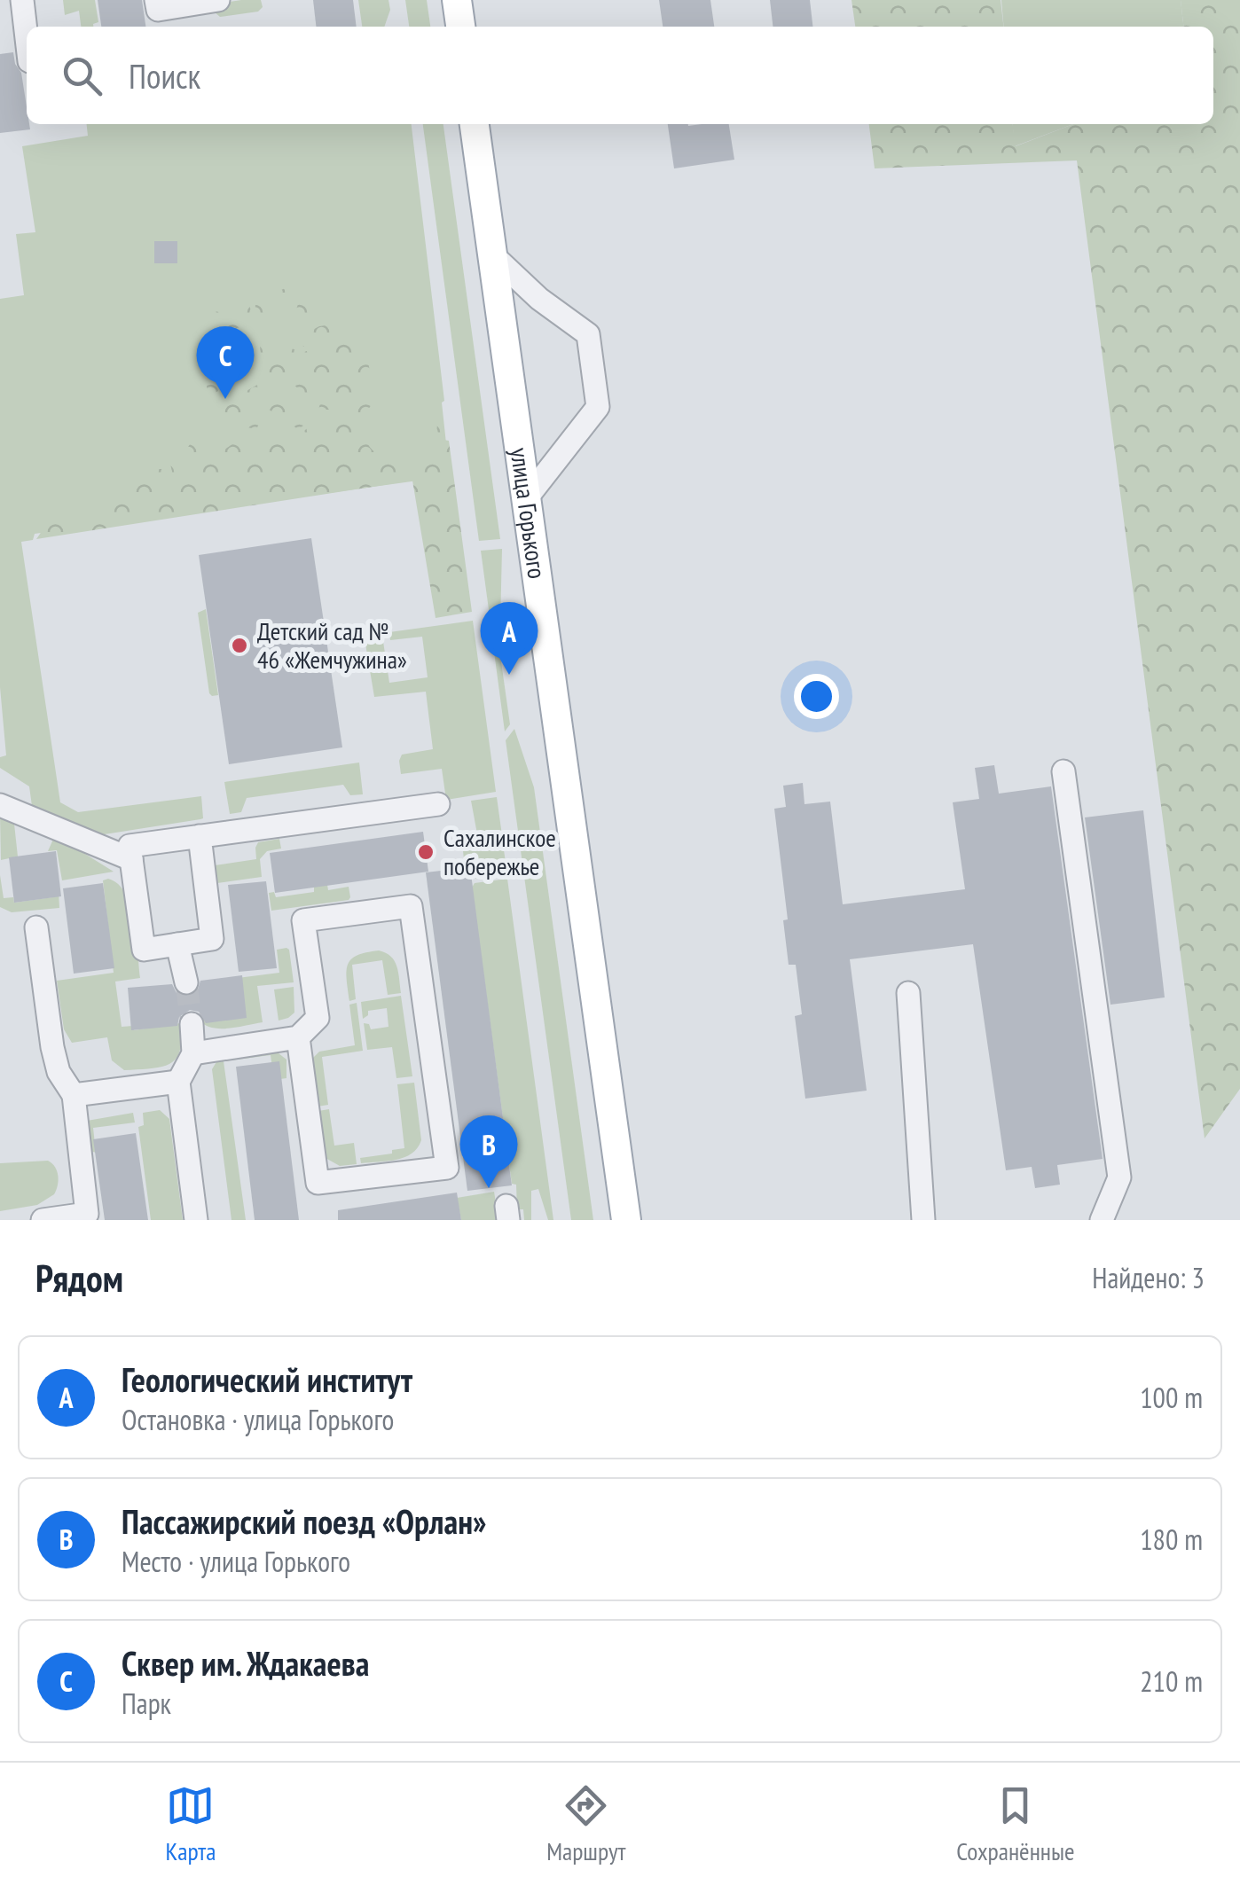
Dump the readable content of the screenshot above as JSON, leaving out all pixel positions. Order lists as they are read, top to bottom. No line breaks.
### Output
{"streets":{"main road":["улица Горького"]},"places":["Детский сад № 46 «Жемчужина»","Сахалинское побережье"],"page":{"search":"Поиск","pins":["C","A","B"],"heading":["Рядом","Найдено: 3"],"list":[{"mark":"A","name":"Геологический институт","note":"Остановка · улица Горького","value":"100 m"},{"mark":"B","name":"Пассажирский поезд «Орлан»","note":"Место · улица Горького","value":"180 m"},{"mark":"C","name":"Сквер им. Ждакаева","note":"Парк","value":"210 m"}],"nav":["Карта","Маршрут","Сохранённые"]}}
